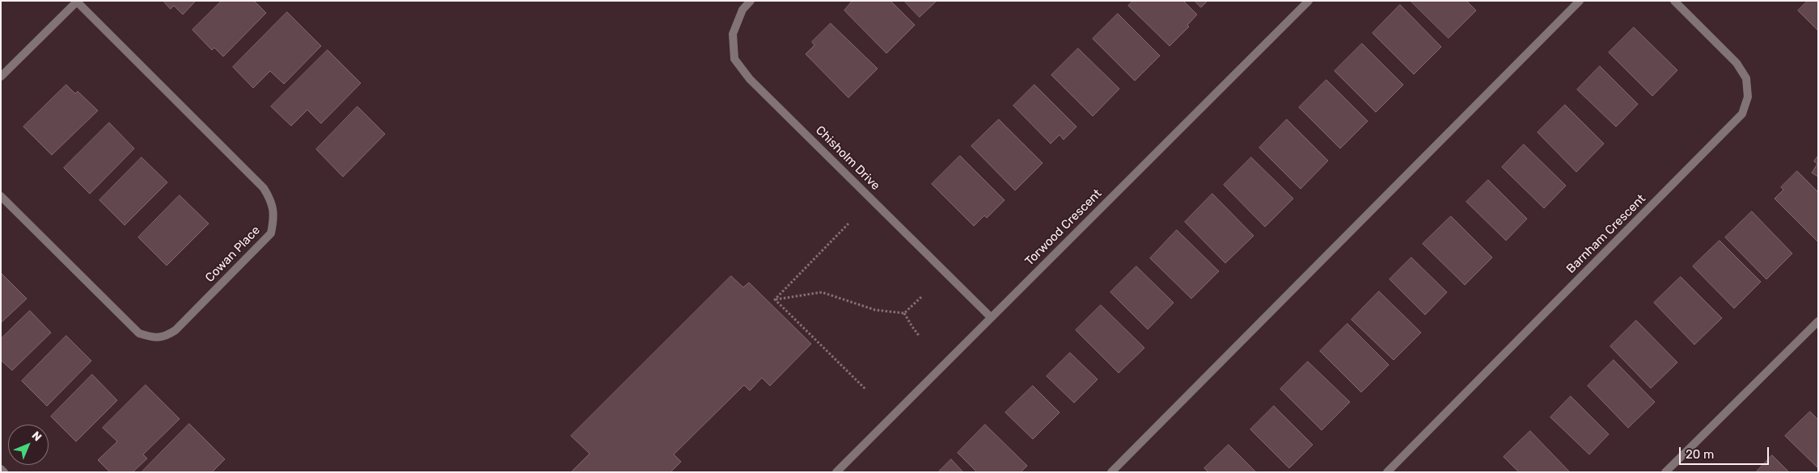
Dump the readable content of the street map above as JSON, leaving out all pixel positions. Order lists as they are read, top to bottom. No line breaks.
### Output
{"streets":{"street":["Chisholm Drive","Torwood Crescent","Barnham Crescent","Cowan Place"]},"crossings":[["Chisholm Drive","Torwood Crescent"]],"scale_bar":"20 m","north":"top right"}
